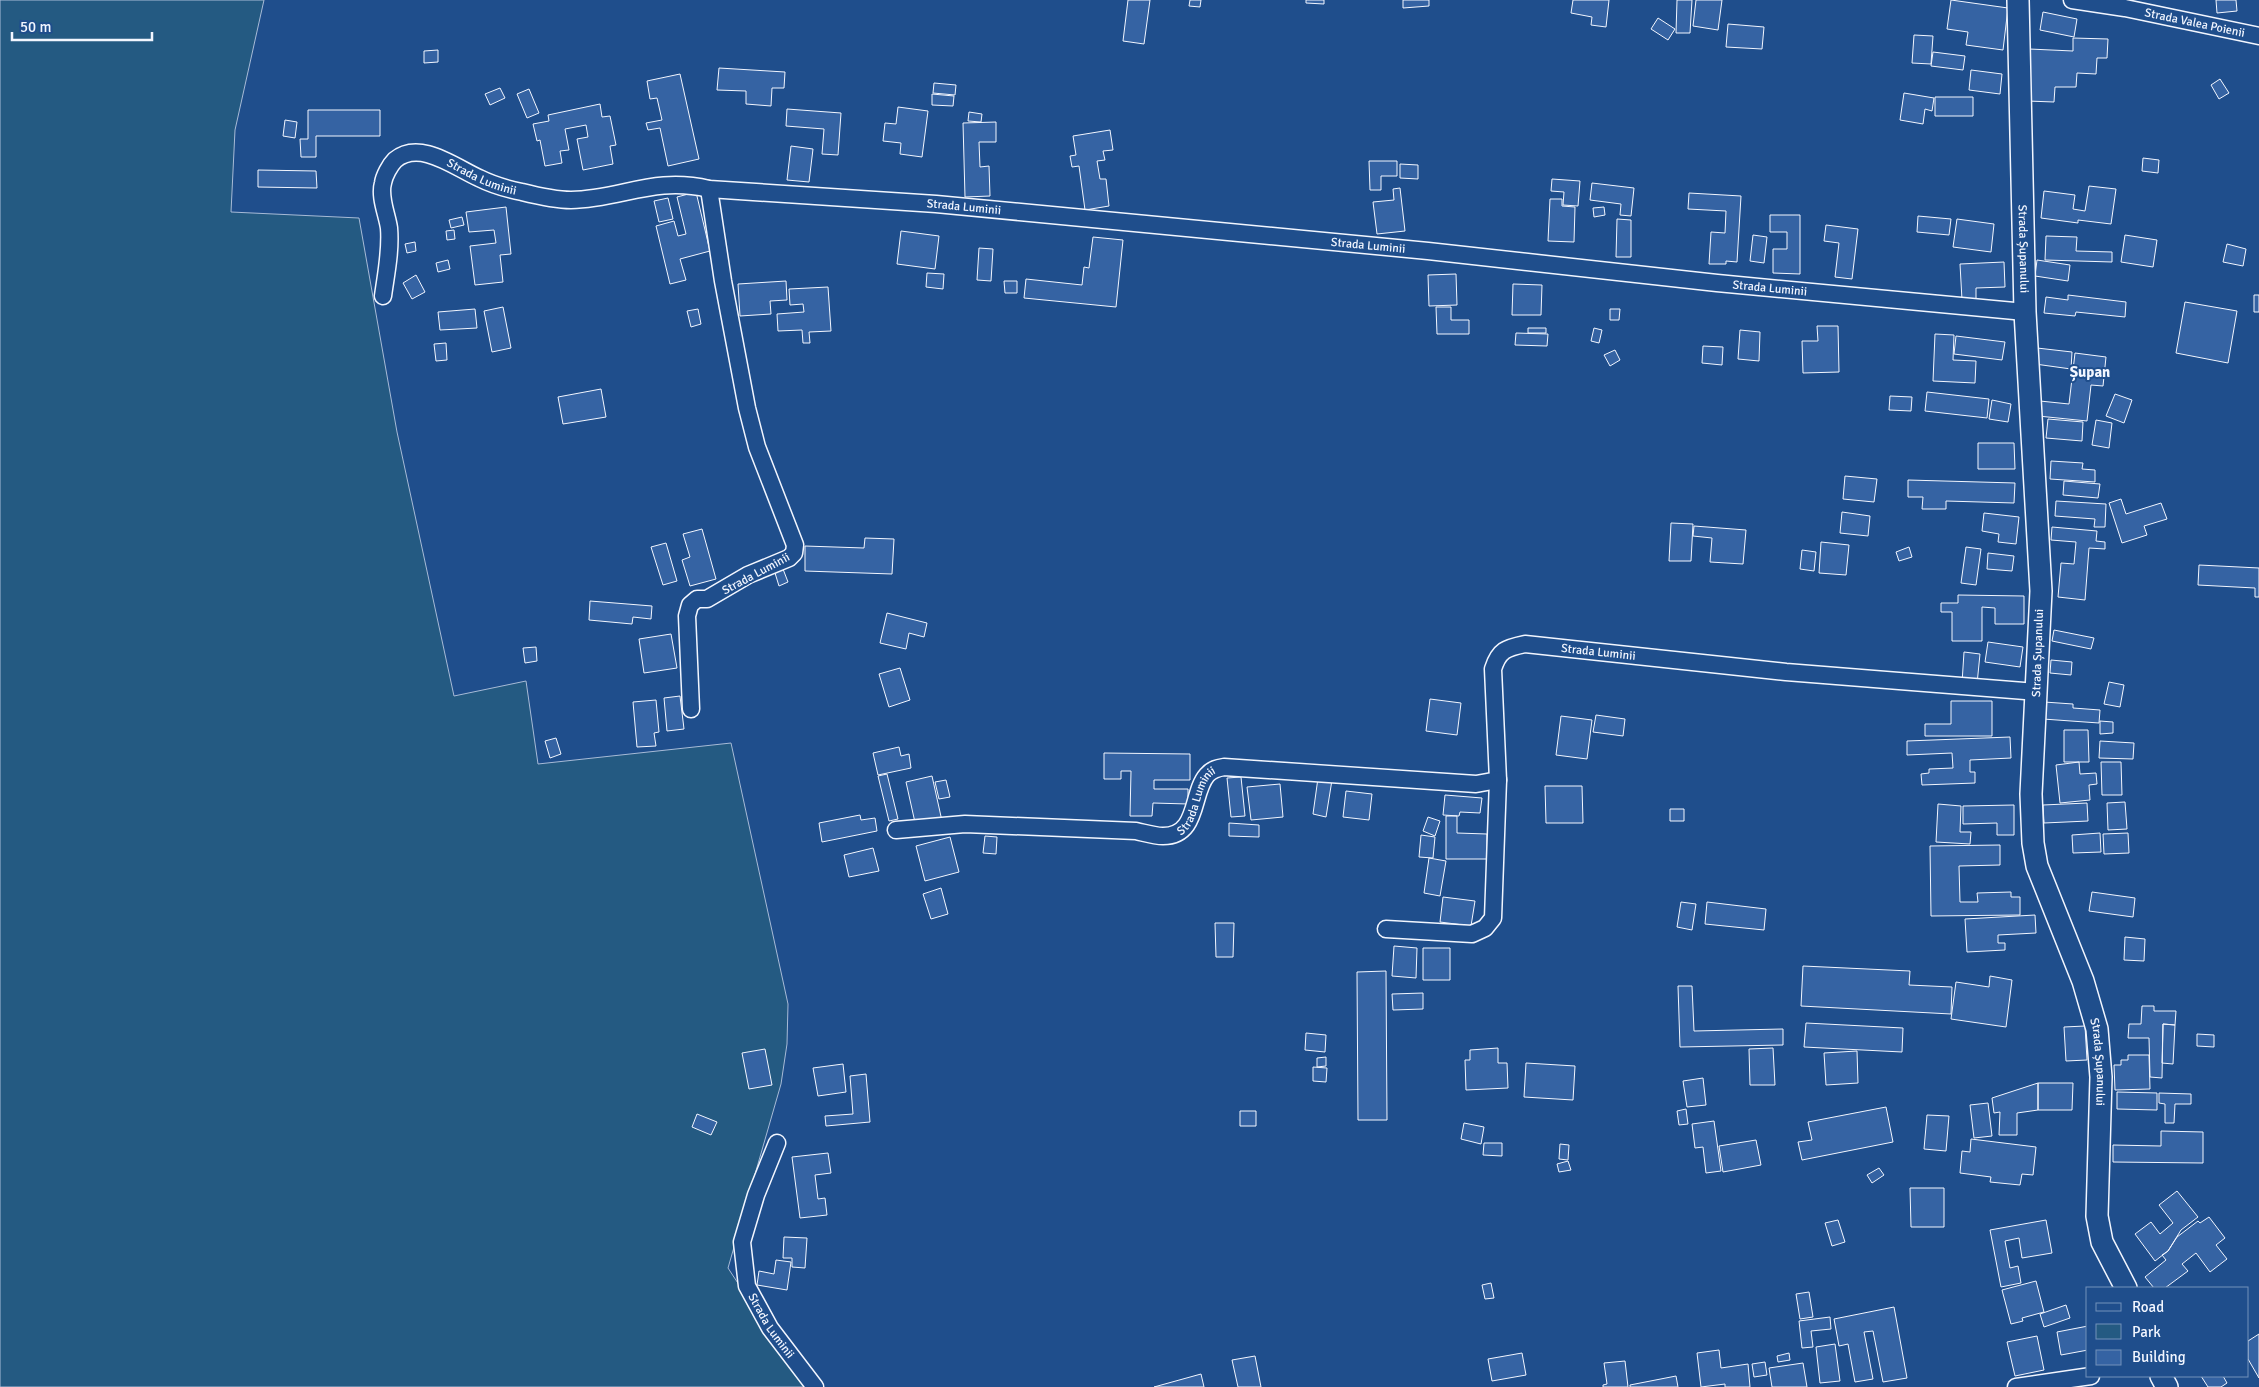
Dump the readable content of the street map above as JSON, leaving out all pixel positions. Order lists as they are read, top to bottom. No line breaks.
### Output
{"streets":{"street":["Strada Valea Poienii","Strada Luminii","Strada Șupanului"]},"crossings":[["Strada Luminii","Strada Șupanului"]],"districts":["Șupan"],"legend":["Road","Park","Building"],"scale_bar":"50 m"}
